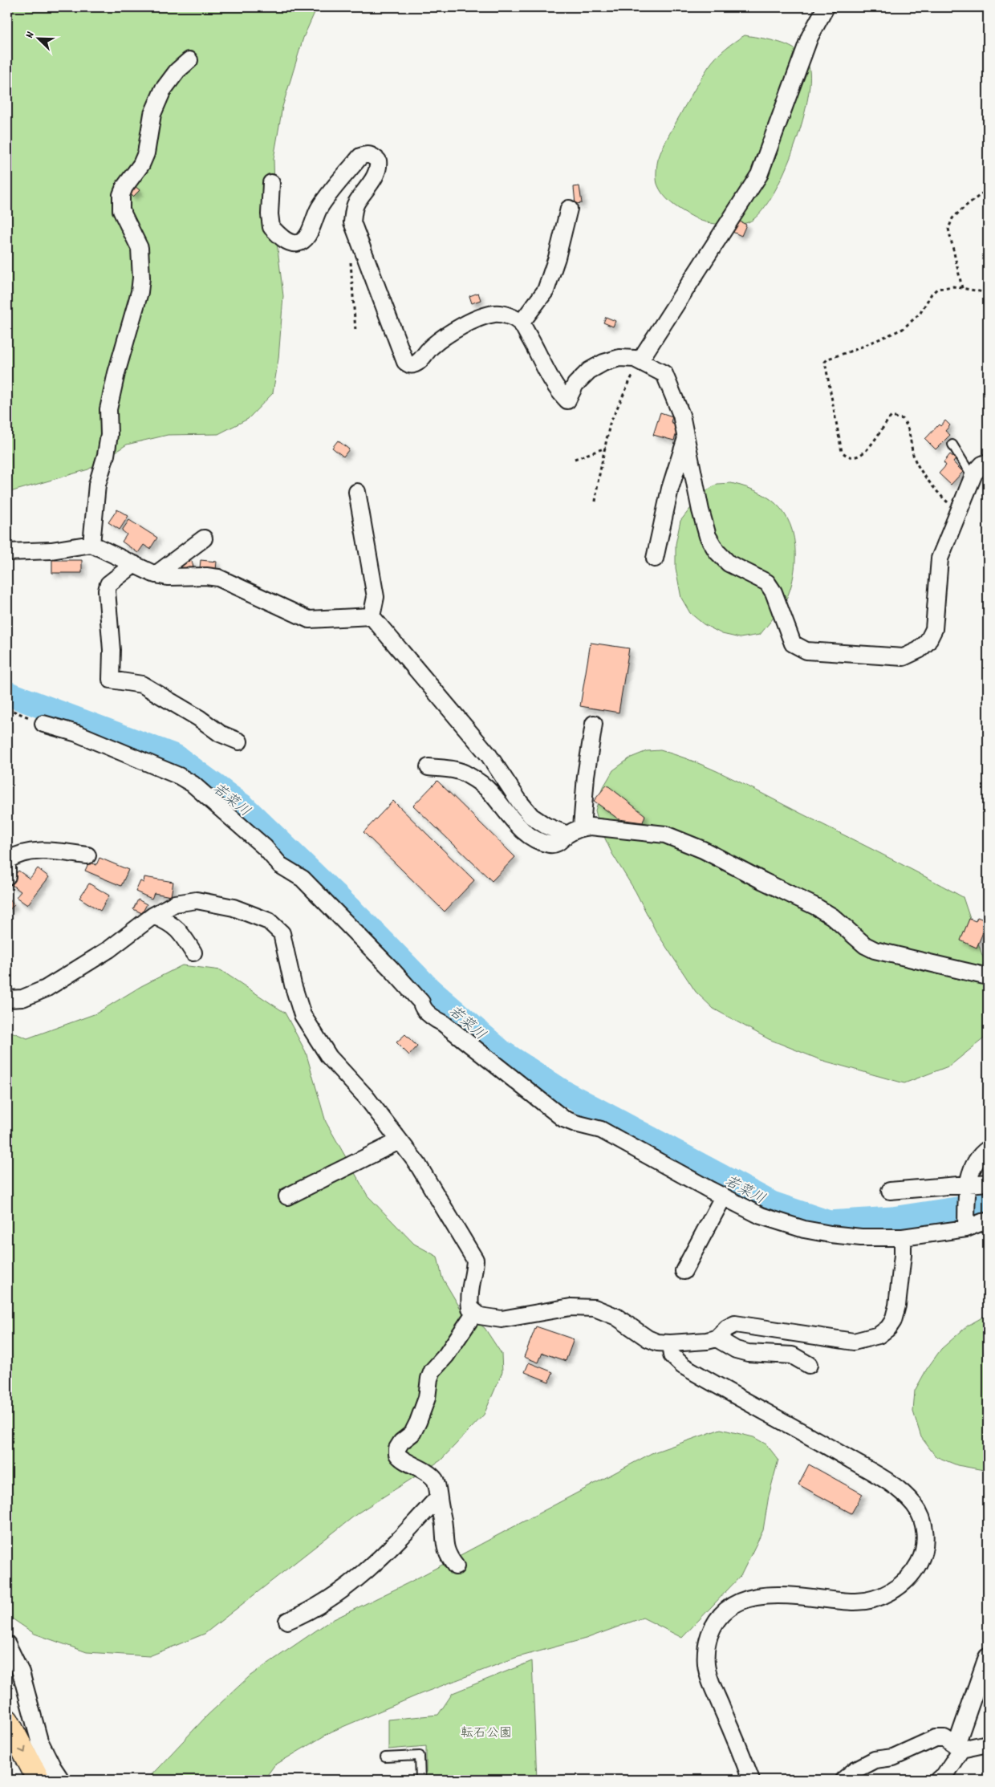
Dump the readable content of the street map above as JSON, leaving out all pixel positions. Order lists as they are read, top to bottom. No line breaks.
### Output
{"water":["若菜川"],"parks":["転石公園"],"north":"top left"}
